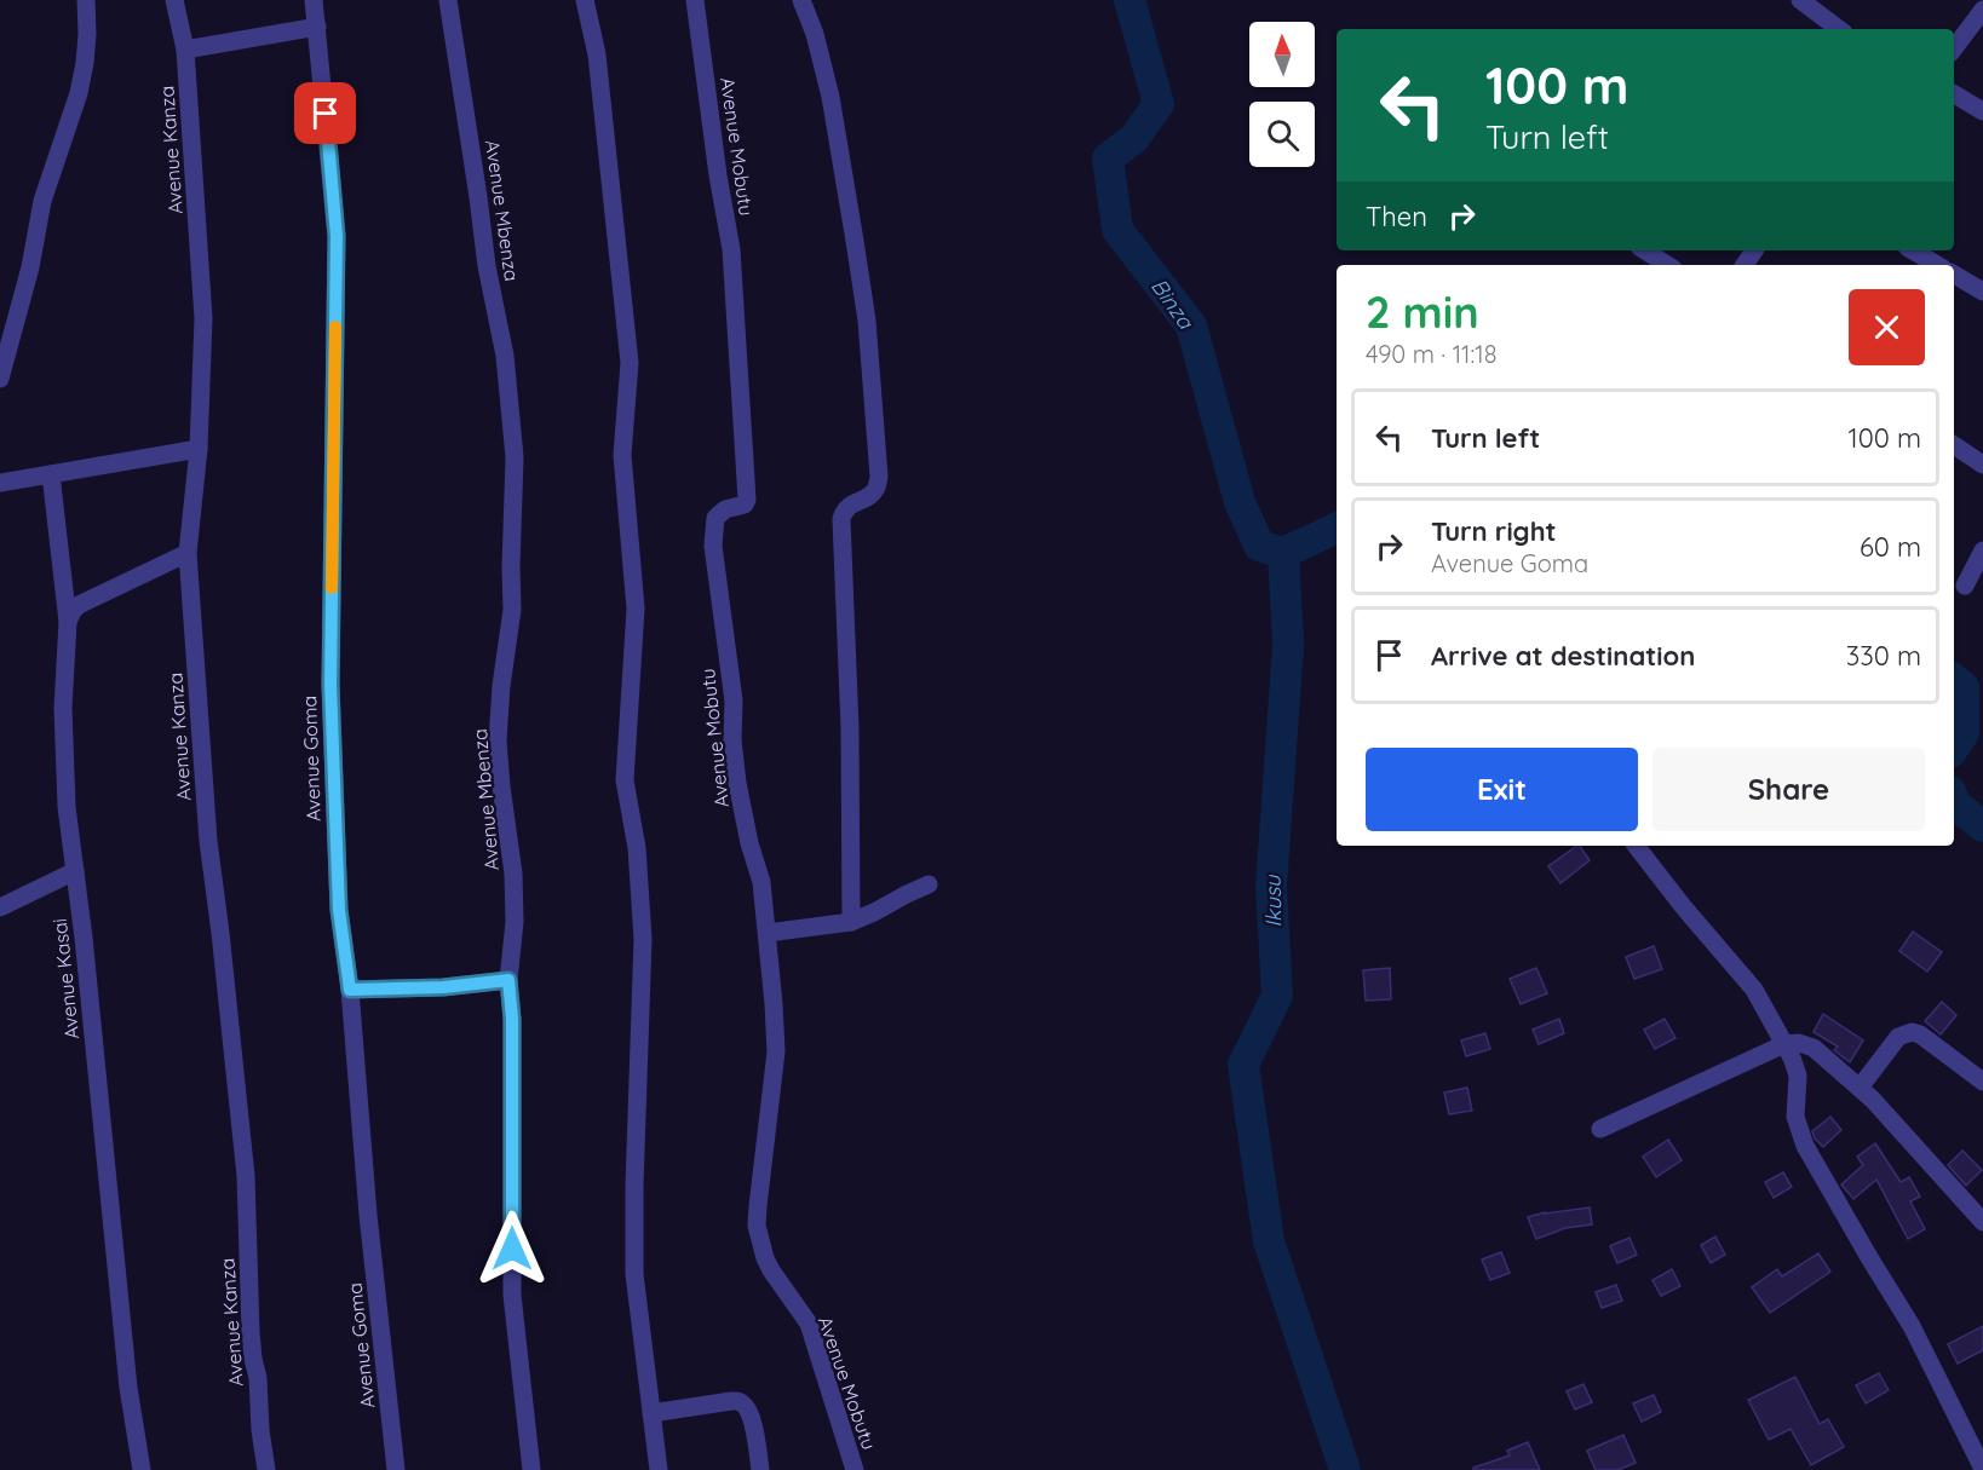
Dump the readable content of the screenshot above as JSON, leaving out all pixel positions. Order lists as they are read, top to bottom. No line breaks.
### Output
{"streets":{"street":["Avenue Mobutu","Avenue Kanza","Avenue Mbenza","Avenue Goma","Avenue Kasai"]},"water":["Binza","Ikusu"],"north":"top","page":{"turn":["100 m","Turn left"],"then":"Then","heading":["2 min","490 m · 11:18"],"list":[{"name":"Turn left","value":"100 m"},{"name":"Turn right","note":"Avenue Goma","value":"60 m"},{"name":"Arrive at destination","value":"330 m"}],"buttons":["Exit","Share"]}}
